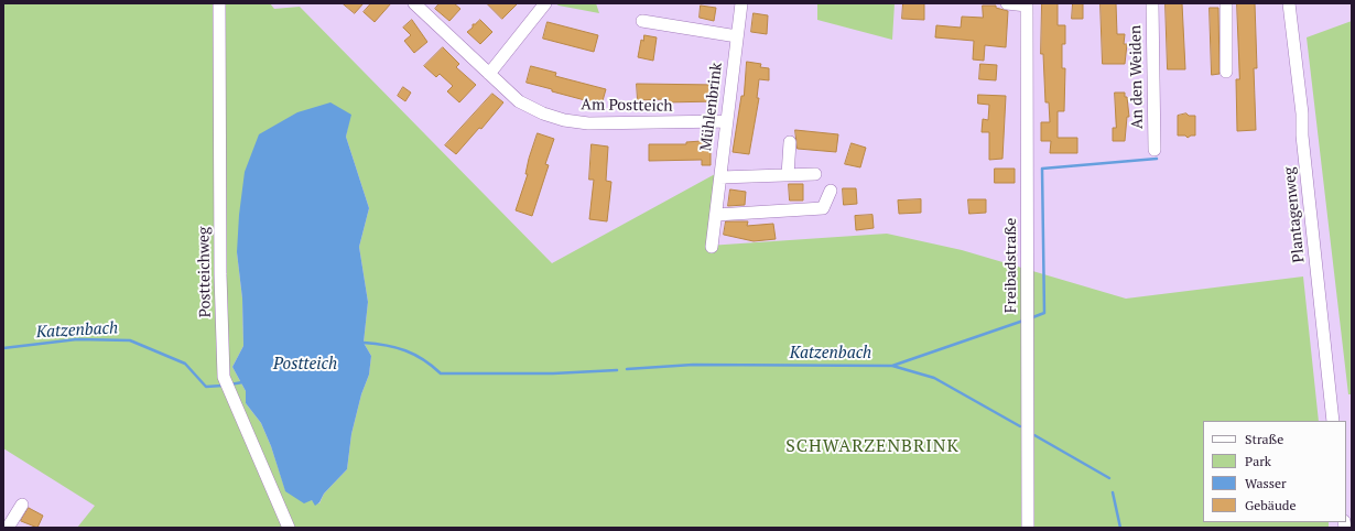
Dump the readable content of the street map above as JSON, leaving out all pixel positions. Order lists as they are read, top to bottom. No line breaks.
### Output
{"streets":{"street":["An den Weiden","Am Postteich","Mühlenbrink","Plantagenweg","Freibadstraße","Postteichweg"]},"crossings":[["Am Postteich","Mühlenbrink"]],"districts":["SCHWARZENBRINK"],"water":["Katzenbach","Postteich"],"legend":["Straße","Park","Wasser","Gebäude"]}
